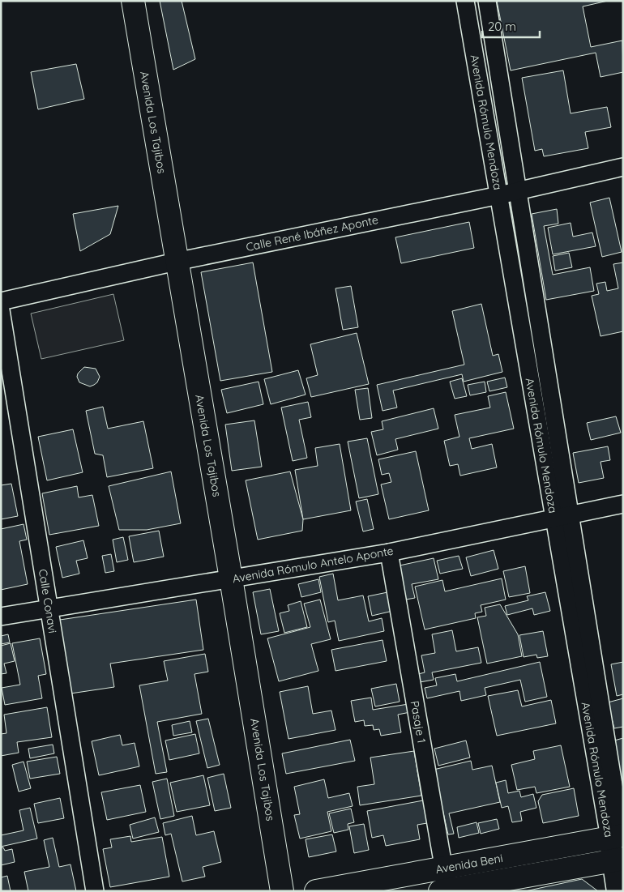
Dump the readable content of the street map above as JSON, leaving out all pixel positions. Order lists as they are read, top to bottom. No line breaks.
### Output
{"streets":{"main road":["Avenida Los Tajibos","Avenida Beni"],"street":["Avenida Rómulo Mendoza","Calle René Ibáñez Aponte","Avenida Rómulo Antelo Aponte","Calle Conavi","Pasaje 1"]},"crossings":[["Avenida Los Tajibos","Calle René Ibáñez Aponte"],["Avenida Los Tajibos","Avenida Rómulo Antelo Aponte"],["Avenida Rómulo Mendoza","Calle René Ibáñez Aponte"],["Avenida Rómulo Mendoza","Avenida Rómulo Antelo Aponte"],["Avenida Rómulo Mendoza","Avenida Beni"],["Avenida Rómulo Antelo Aponte","Calle Conavi"],["Avenida Rómulo Antelo Aponte","Pasaje 1"],["Pasaje 1","Avenida Beni"]],"scale_bar":"20 m"}
